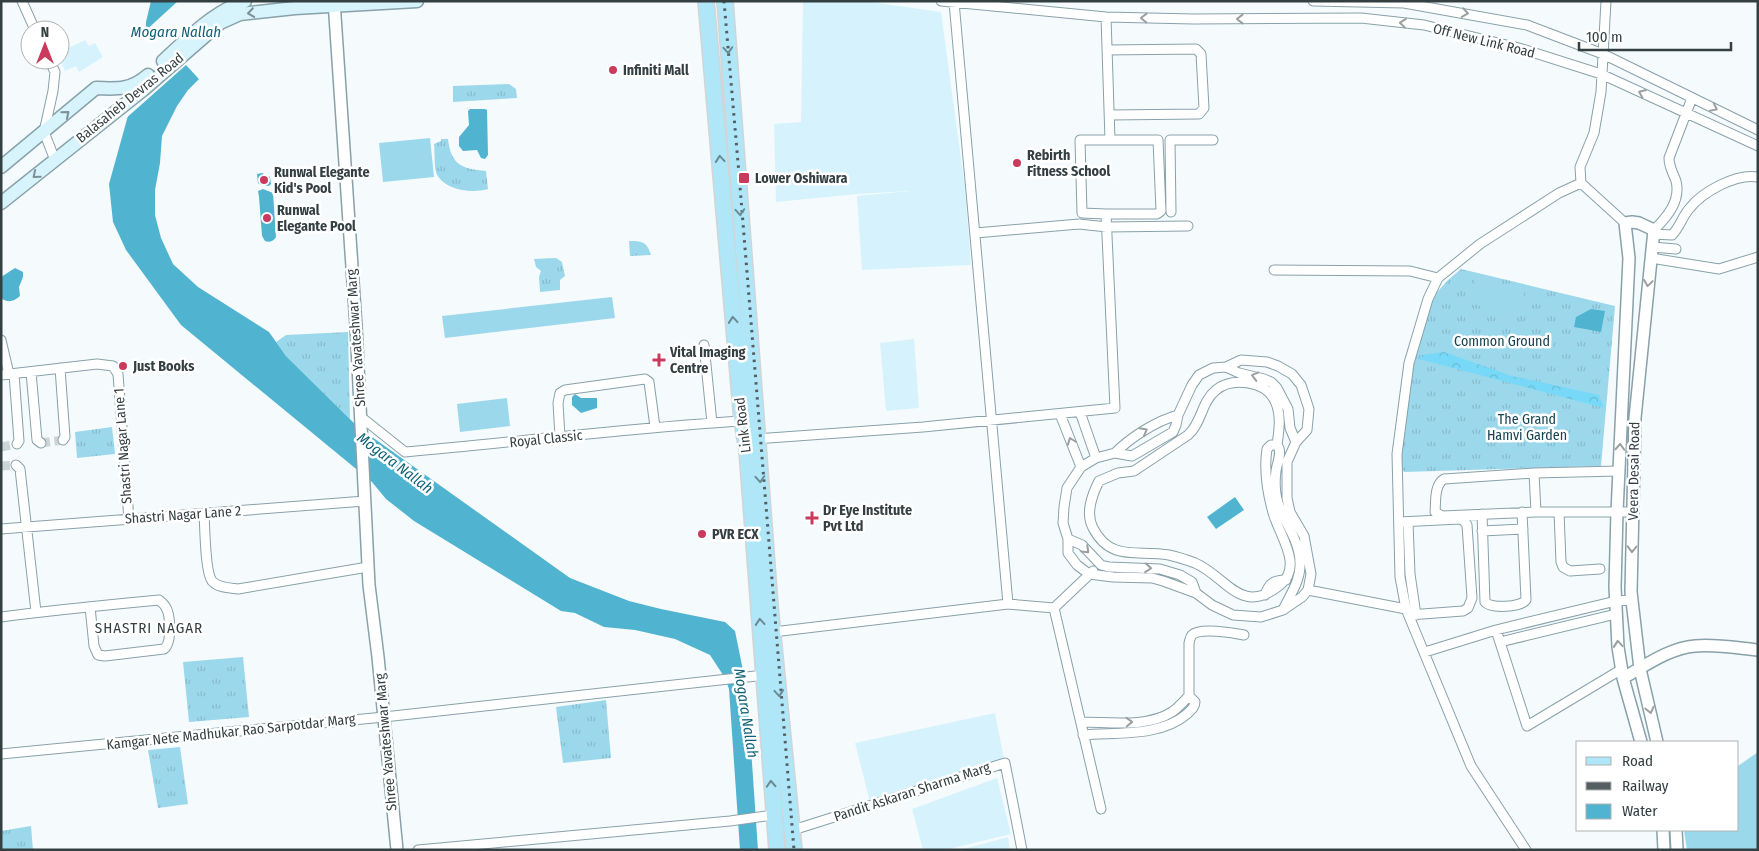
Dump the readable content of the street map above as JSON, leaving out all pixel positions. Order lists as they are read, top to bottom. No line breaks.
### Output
{"streets":{"main road":["Balasaheb Devras Road","Link Road"],"street":["Off New Link Road","Shree Yavateshwar Marg","Royal Classic","Shastri Nagar Lane 1","Veera Desai Road","Shastri Nagar Lane 2","Kamgar Nete Madhukar Rao Sarpotdar Marg","Pandit Askaran Sharma Marg"]},"crossings":[["Balasaheb Devras Road","Shree Yavateshwar Marg"],["Shree Yavateshwar Marg","Royal Classic"],["Shree Yavateshwar Marg","Shastri Nagar Lane 2"],["Shree Yavateshwar Marg","Kamgar Nete Madhukar Rao Sarpotdar Marg"],["Link Road","Royal Classic"],["Link Road","Kamgar Nete Madhukar Rao Sarpotdar Marg"],["Link Road","Pandit Askaran Sharma Marg"],["Shastri Nagar Lane 1","Shastri Nagar Lane 2"]],"districts":["SHASTRI NAGAR"],"water":["Mogara Nallah"],"parks":["Common Ground","The Grand Hamvi Garden"],"places":{"other":["Infiniti Mall","Rebirth Fitness School","Runwal Elegante Kid's Pool","Runwal Elegante Pool","Just Books","PVR ECX"],"transit":["Lower Oshiwara"],"health":["Vital Imaging Centre","Dr Eye Institute Pvt Ltd"]},"legend":["Road","Railway","Water"],"scale_bar":"100 m","north":"top"}
